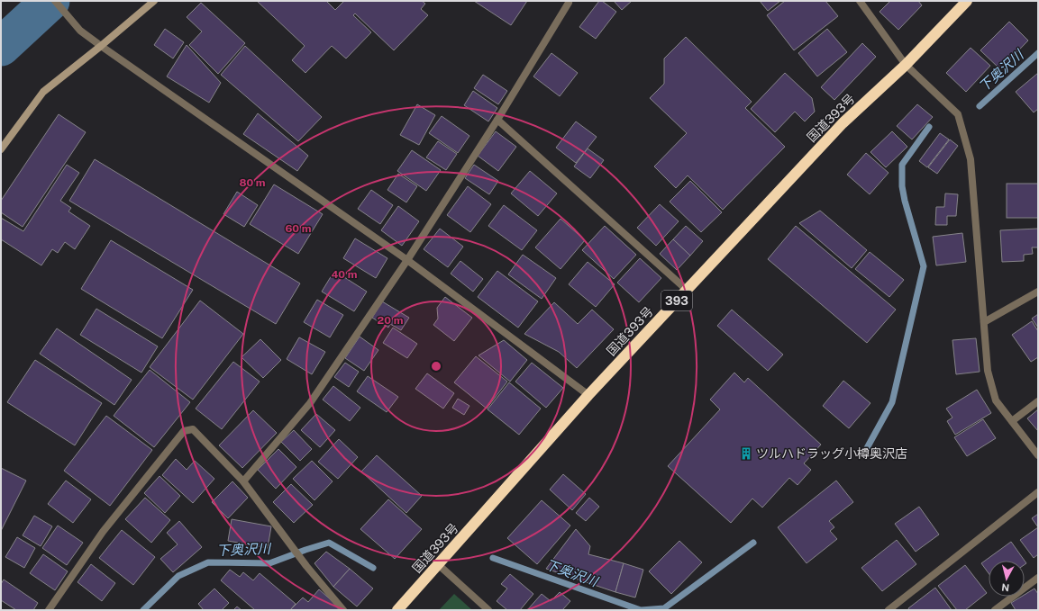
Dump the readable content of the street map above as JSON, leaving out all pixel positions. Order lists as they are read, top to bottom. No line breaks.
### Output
{"streets":{"highway":["国道393号","393"]},"water":["下奥沢川"],"places":{"building":["ツルハドラッグ小樽奥沢店"]},"north":"bottom","rings":["80 m","60 m","40 m","20 m"]}
